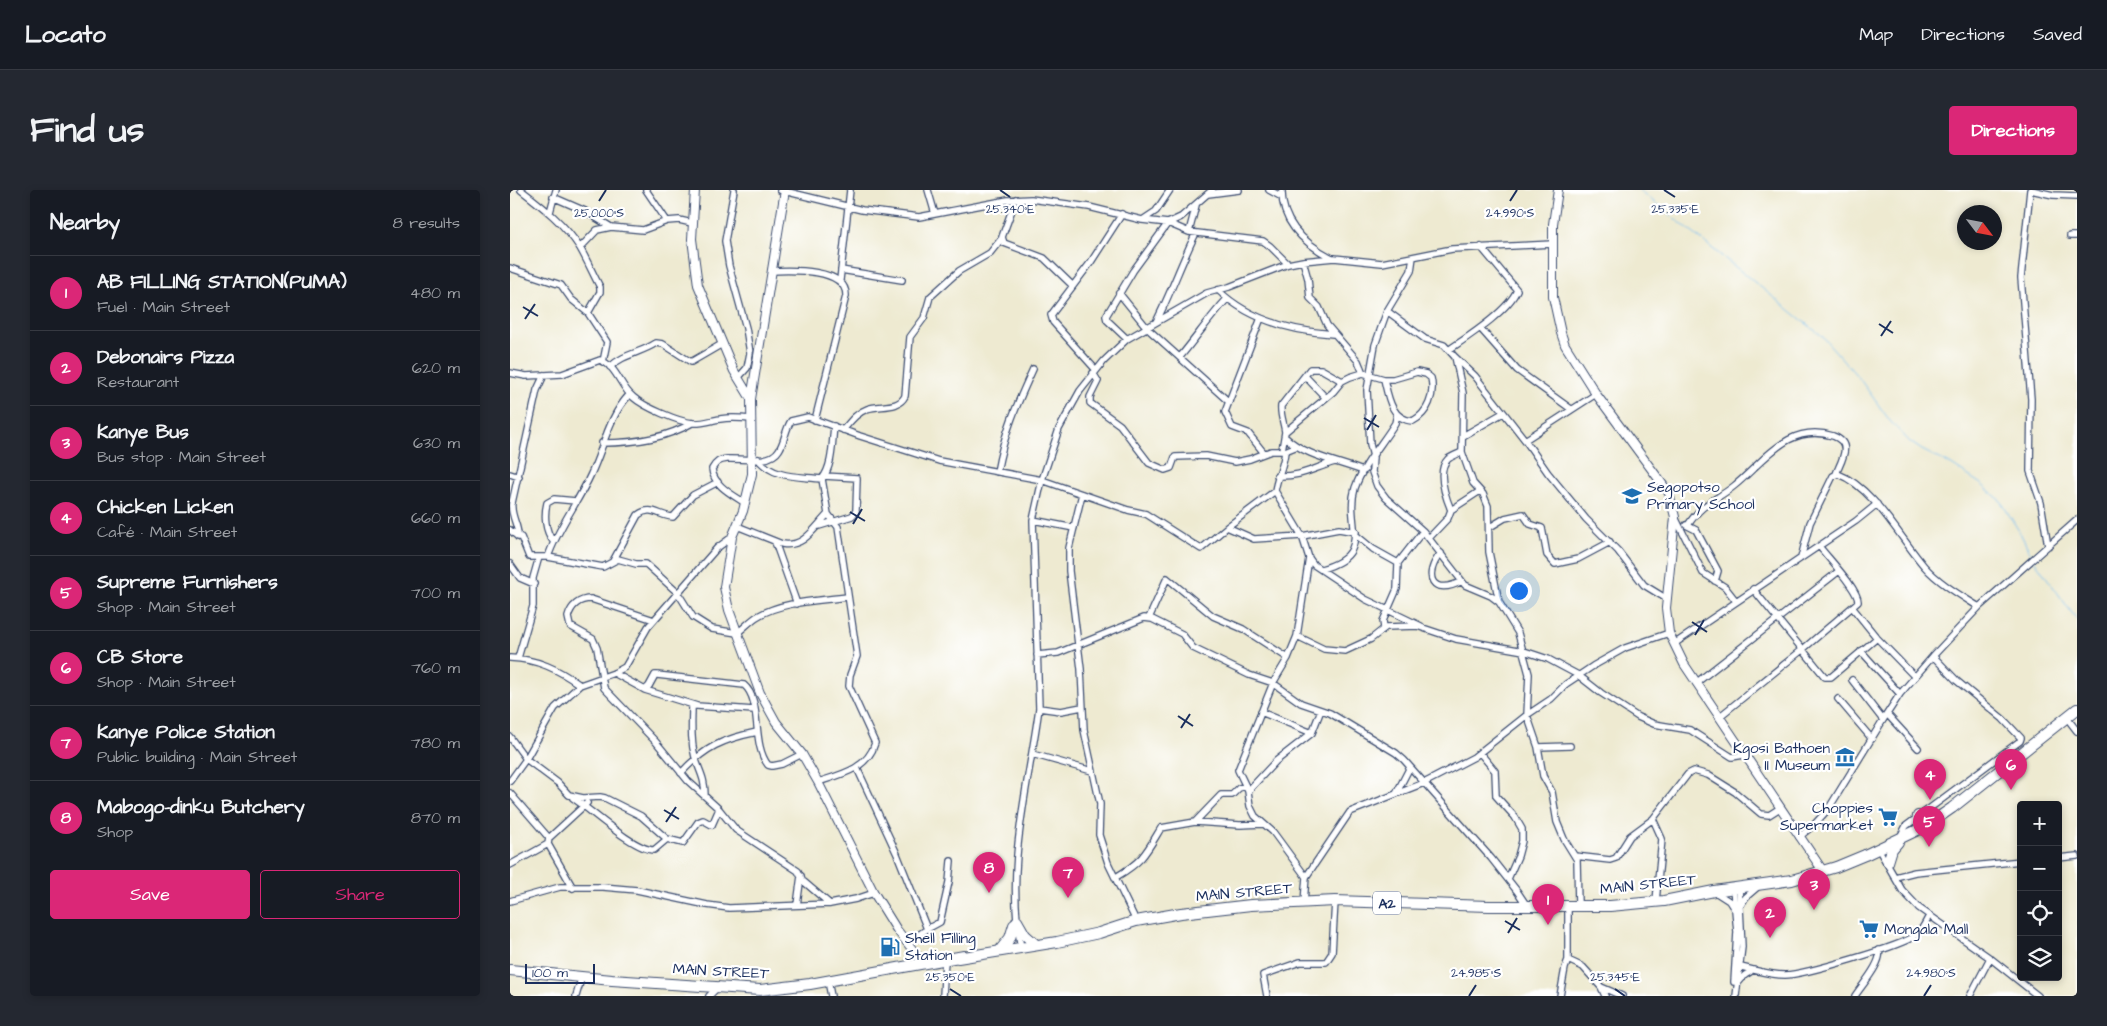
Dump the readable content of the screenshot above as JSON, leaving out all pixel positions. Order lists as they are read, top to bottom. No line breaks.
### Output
{"streets":{"highway":["MAIN STREET","A2"]},"places":{"school or university":["Segopotso Primary School"],"museum":["Kgosi Bathoen II Museum"],"supermarket":["Choppies Supermarket","Mongala Mall"],"fuel station":["Shell Filling Station"]},"scale_bar":"100 m","north":"bottom right","page":{"header":"Locato","nav":["Map","Directions","Saved"],"title":"Find us","buttons":["Directions",["Save","Share"]],"heading":["Nearby","8 results"],"list":[{"mark":"1","name":"AB FILLING STATION(PUMA)","note":"Fuel · Main Street","value":"480 m"},{"mark":"2","name":"Debonairs Pizza","note":"Restaurant","value":"620 m"},{"mark":"3","name":"Kanye Bus","note":"Bus stop · Main Street","value":"630 m"},{"mark":"4","name":"Chicken Licken","note":"Café · Main Street","value":"660 m"},{"mark":"5","name":"Supreme Furnishers","note":"Shop · Main Street","value":"700 m"},{"mark":"6","name":"CB Store","note":"Shop · Main Street","value":"760 m"},{"mark":"7","name":"Kanye Police Station","note":"Public building · Main Street","value":"780 m"},{"mark":"8","name":"Mabogo-dinku Butchery","note":"Shop","value":"870 m"}],"pins":["6","4","5","8","7","3","1","2"],"map_buttons":["+","−"],"scale":"100 m"},"coordinates":["25.340°E","25.335°E","25.000°S","24.990°S","24.985°S","24.980°S","25.350°E","25.345°E"]}
